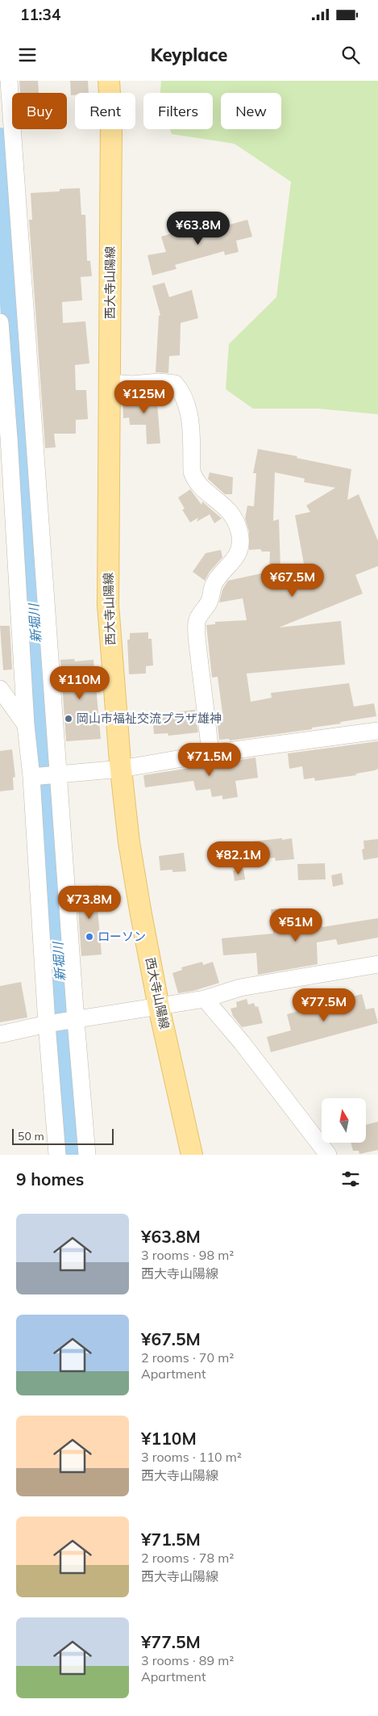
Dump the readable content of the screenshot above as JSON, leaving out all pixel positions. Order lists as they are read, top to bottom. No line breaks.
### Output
{"streets":{"main road":["西大寺山陽線"]},"water":["新堀川"],"places":["岡山市福祉交流プラザ雄神","ローソン"],"scale_bar":"50 m","north":"top","page":{"status":"11:34","header":"Keyplace","chip":["Buy","Rent","Filters","New"],"price":["¥63.8M","¥125M","¥67.5M","¥110M","¥71.5M","¥82.1M","¥73.8M","¥51M","¥77.5M"],"scale":"50 m","heading":"9 homes","list":[{"name":"¥63.8M","note":"3 rooms · 98 m² · 西大寺山陽線"},{"name":"¥67.5M","note":"2 rooms · 70 m² · Apartment"},{"name":"¥110M","note":"3 rooms · 110 m² · 西大寺山陽線"},{"name":"¥71.5M","note":"2 rooms · 78 m² · 西大寺山陽線"},{"name":"¥77.5M","note":"3 rooms · 89 m² · Apartment"}]}}
